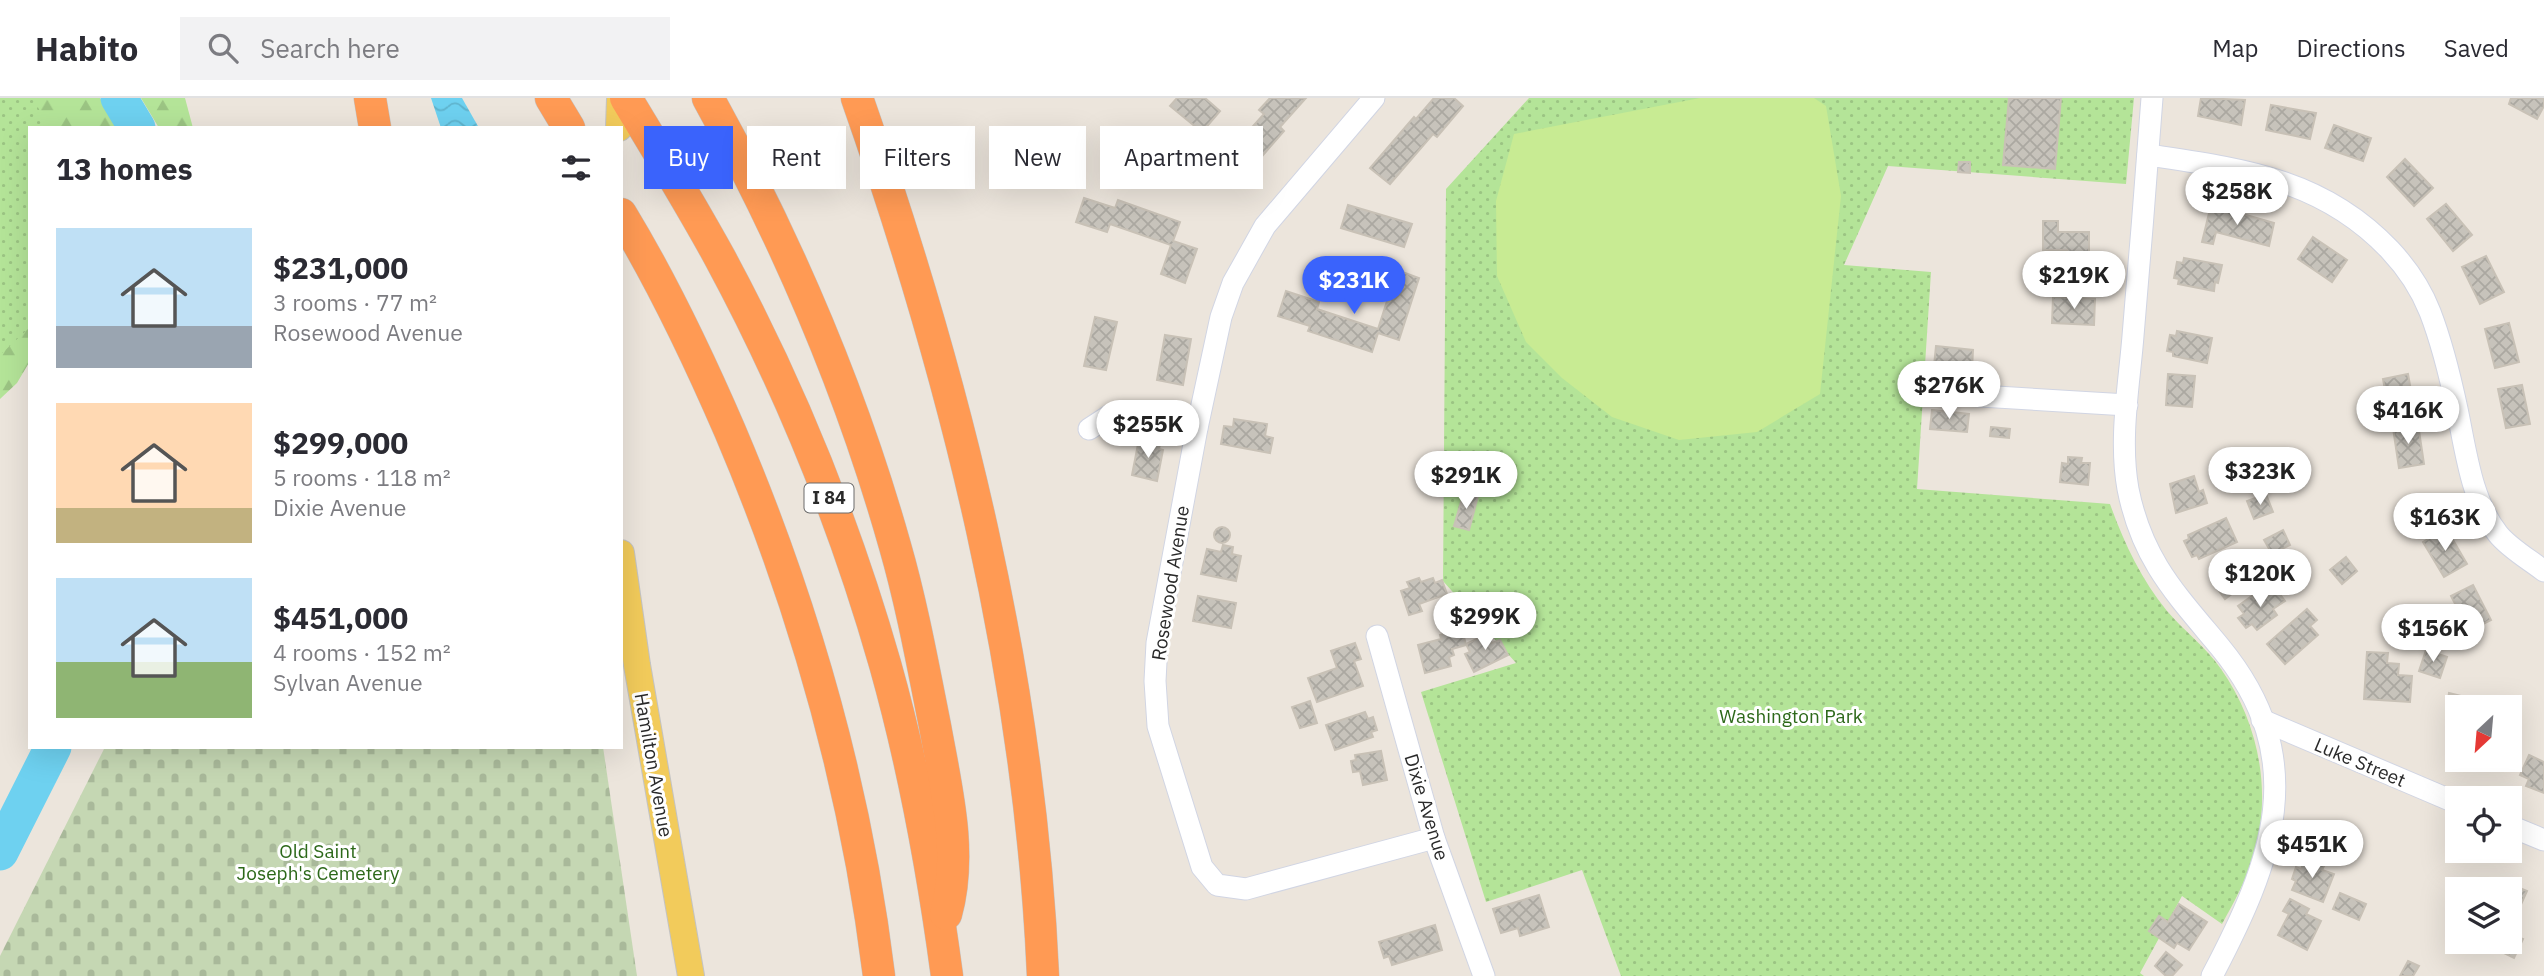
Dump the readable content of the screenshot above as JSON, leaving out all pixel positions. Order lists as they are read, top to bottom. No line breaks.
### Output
{"streets":{"highway":["I 84"],"main road":["Hamilton Avenue"],"street":["Rosewood Avenue","Luke Street","Dixie Avenue"]},"crossings":[["Rosewood Avenue","Dixie Avenue"]],"parks":["Washington Park","Old Saint Joseph's Cemetery"],"north":"bottom left","page":{"header":"Habito","search":"Search here","nav":["Map","Directions","Saved"],"chip":["Buy","Rent","Filters","New","Apartment"],"heading":"13 homes","price":["$258K","$219K","$231K","$276K","$416K","$255K","$323K","$291K","$163K","$120K","$299K","$156K","$451K"],"list":[{"name":"$231,000","note":"3 rooms · 77 m² · Rosewood Avenue"},{"name":"$299,000","note":"5 rooms · 118 m² · Dixie Avenue"},{"name":"$451,000","note":"4 rooms · 152 m² · Sylvan Avenue"}]}}
